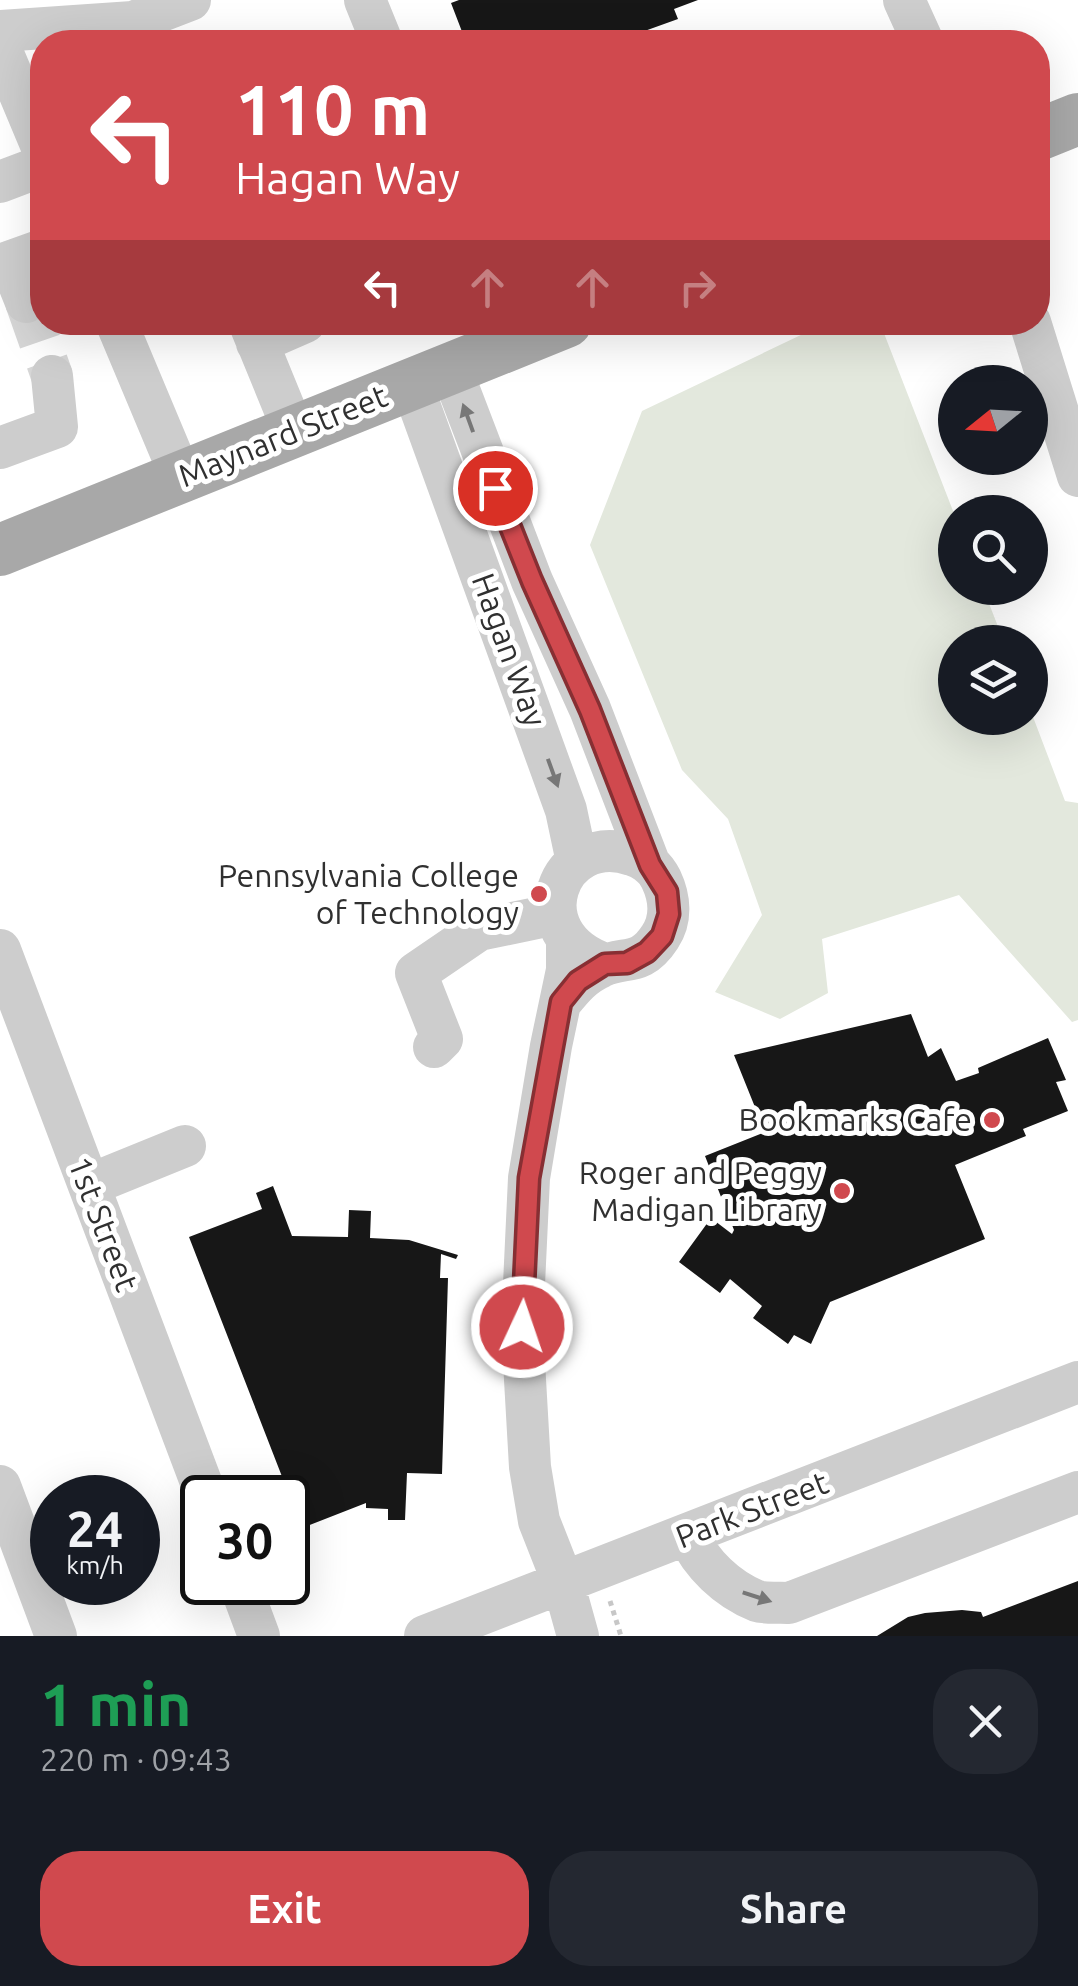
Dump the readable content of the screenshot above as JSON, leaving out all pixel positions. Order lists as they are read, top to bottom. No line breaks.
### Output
{"streets":{"main road":["Maynard Street"],"street":["Hagan Way","1st Street","Park Street"]},"crossings":[["Maynard Street","Hagan Way"]],"places":["Pennsylvania College of Technology","Bookmarks Cafe","Roger and Peggy Madigan Library"],"north":"left","page":{"turn":["110 m","Hagan Way"],"speed":"24 km/h","limit":"30","heading":["1 min","220 m · 09:43"],"buttons":["Exit","Share"]}}
